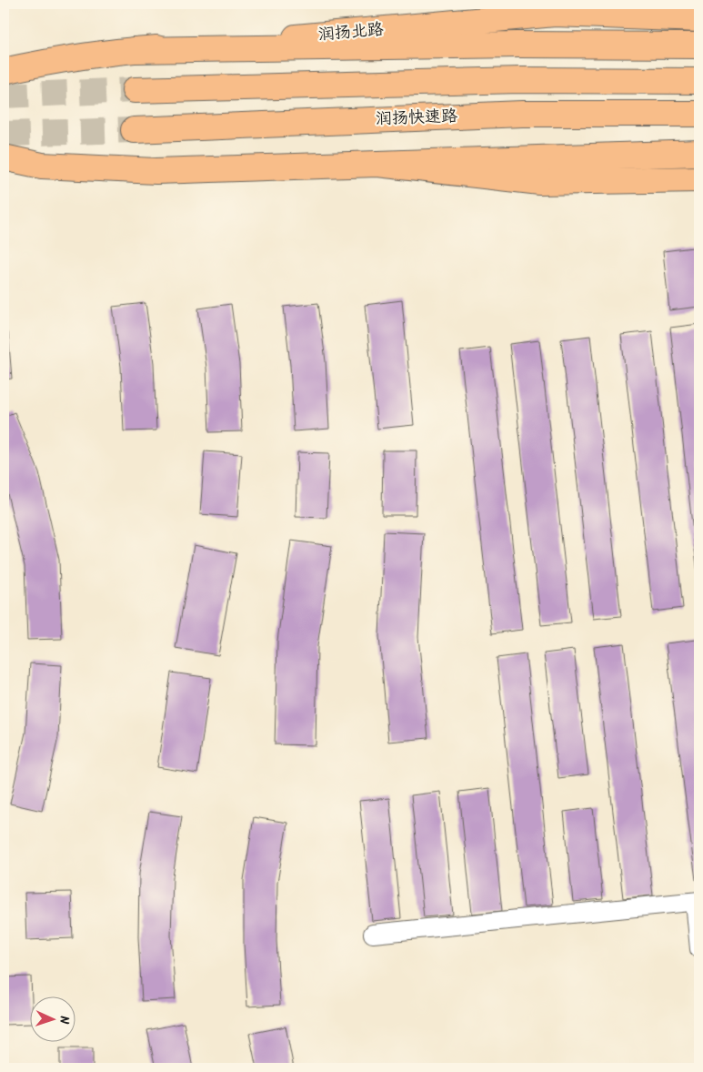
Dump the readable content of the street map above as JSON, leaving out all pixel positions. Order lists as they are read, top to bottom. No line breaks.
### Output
{"streets":{"main road":["润扬北路","润扬快速路"]},"north":"right"}
